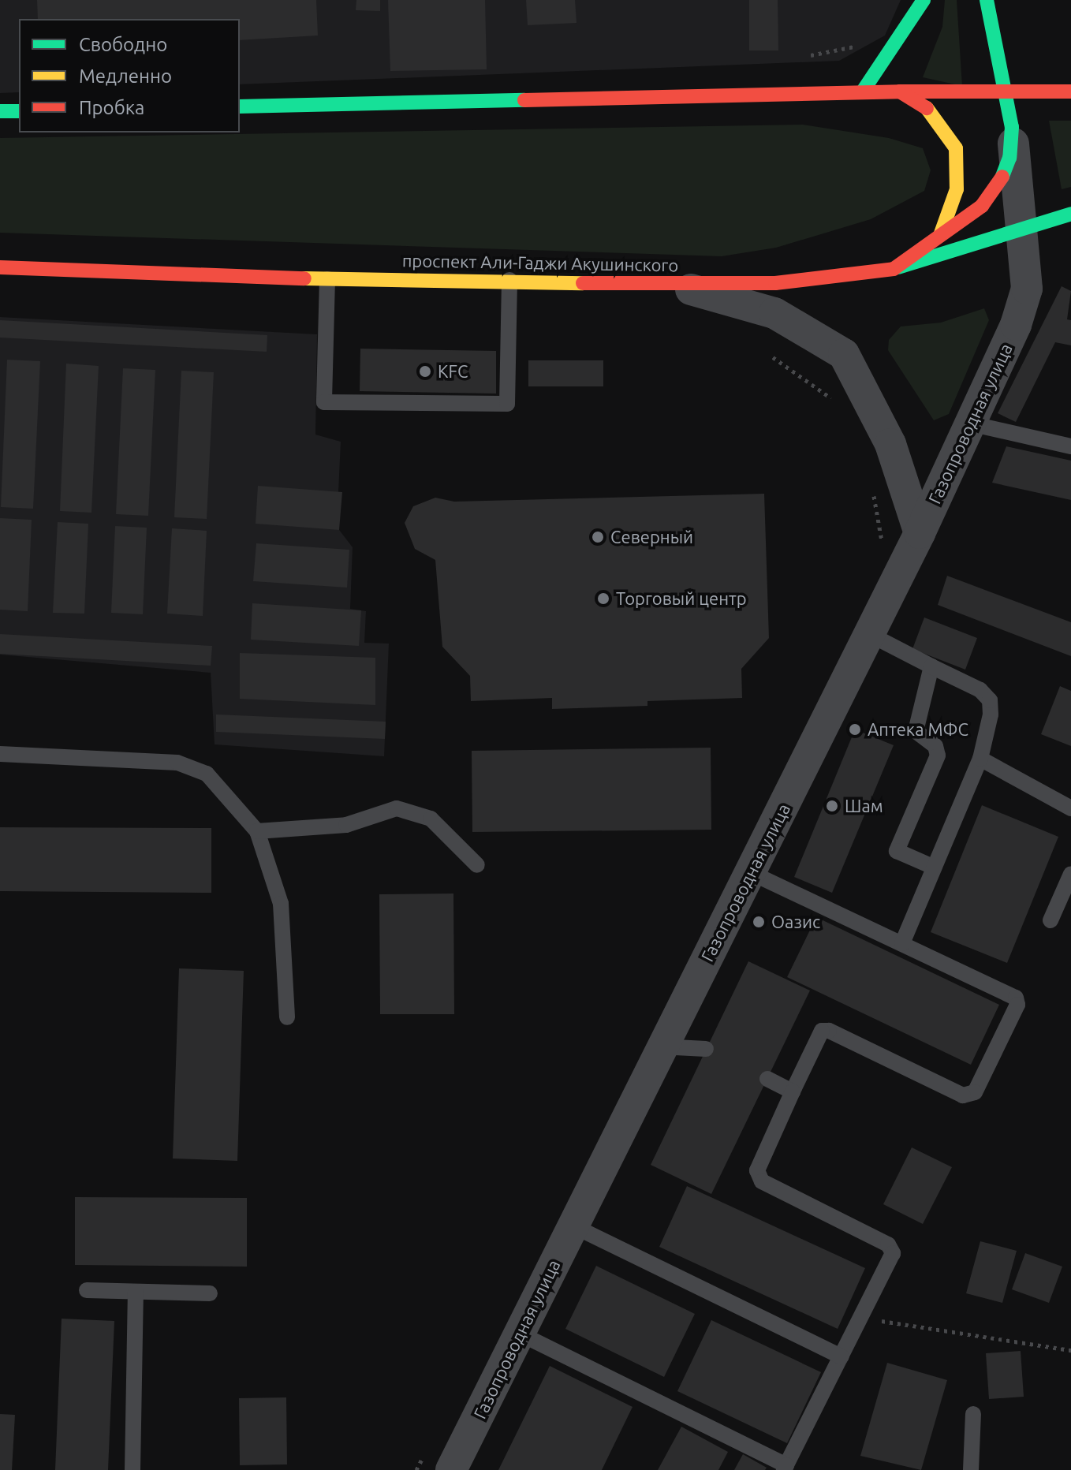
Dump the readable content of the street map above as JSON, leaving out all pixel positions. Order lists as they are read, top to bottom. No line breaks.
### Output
{"streets":{"main road":["проспект Али-Гаджи Акушинского"],"street":["Газопроводная улица"]},"crossings":[["проспект Али-Гаджи Акушинского","Газопроводная улица"]],"places":["KFC","Северный","Торговый центр","Аптека МФС","Шам","Оазис"],"legend":["Свободно","Медленно","Пробка"]}
